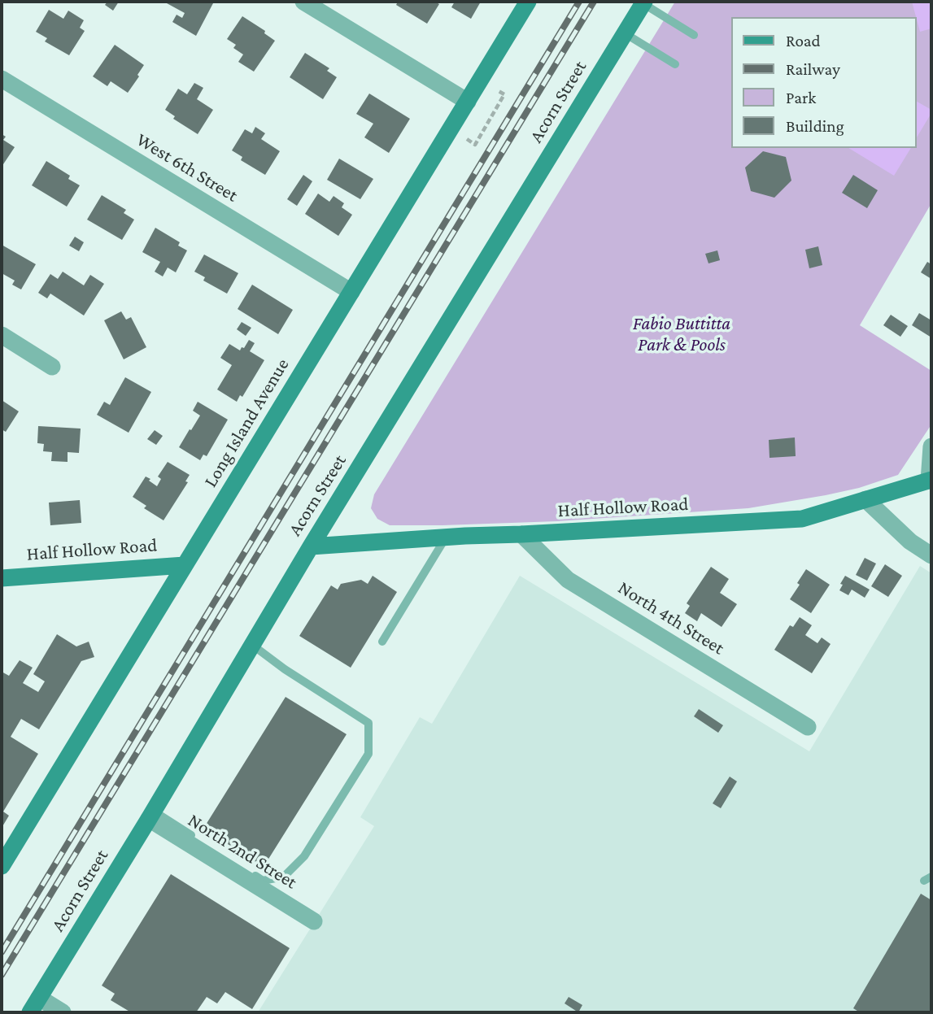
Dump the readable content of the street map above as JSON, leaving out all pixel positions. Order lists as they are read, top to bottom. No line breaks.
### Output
{"streets":{"street":["Acorn Street","West 6th Street","Long Island Avenue","Half Hollow Road","North 4th Street","North 2nd Street"]},"crossings":[["Acorn Street","Half Hollow Road"],["Acorn Street","North 2nd Street"],["West 6th Street","Long Island Avenue"],["Long Island Avenue","Half Hollow Road"],["Half Hollow Road","North 4th Street"]],"parks":["Fabio Buttitta Park & Pools"],"legend":["Road","Railway","Park","Building"]}
